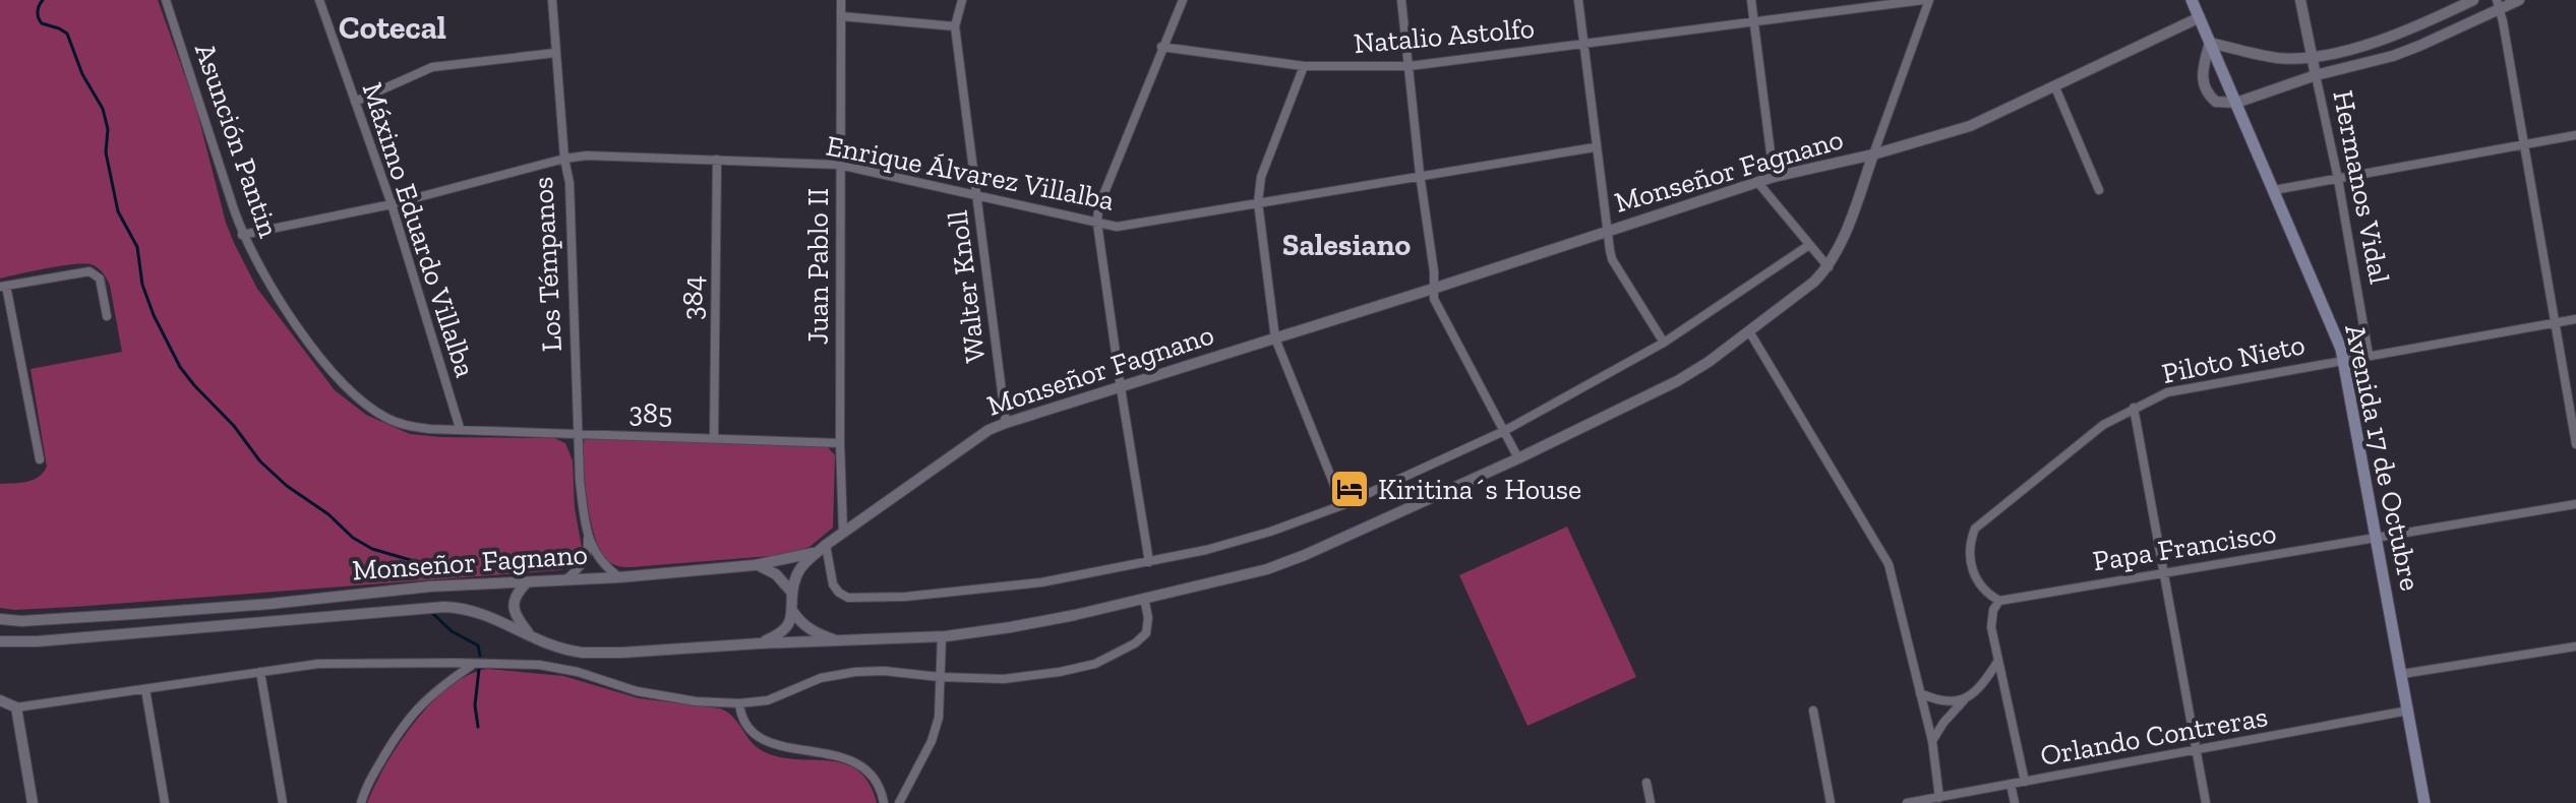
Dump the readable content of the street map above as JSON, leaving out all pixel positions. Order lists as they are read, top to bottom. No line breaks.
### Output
{"streets":{"main road":["Avenida 17 de Octubre"],"street":["Natalio Astolfo","Asunción Pantin","Monseñor Fagnano","Enrique Álvarez Villalba","Hermanos Vidal","Máximo Eduardo Villalba","Los Témpanos","Juan Pablo II","Walter Knoll","384","Piloto Nieto","385","Papa Francisco","Orlando Contreras"]},"crossings":[["Asunción Pantin","Enrique Álvarez Villalba"],["Asunción Pantin","Máximo Eduardo Villalba"],["Asunción Pantin","385"],["Monseñor Fagnano","Los Témpanos"],["Monseñor Fagnano","Juan Pablo II"],["Monseñor Fagnano","Walter Knoll"],["Monseñor Fagnano","Avenida 17 de Octubre"],["Enrique Álvarez Villalba","Máximo Eduardo Villalba"],["Enrique Álvarez Villalba","Los Témpanos"],["Enrique Álvarez Villalba","Juan Pablo II"],["Enrique Álvarez Villalba","Walter Knoll"],["Enrique Álvarez Villalba","384"],["Hermanos Vidal","Piloto Nieto"],["Máximo Eduardo Villalba","385"],["Los Témpanos","385"],["Juan Pablo II","385"],["384","385"],["Piloto Nieto","Avenida 17 de Octubre"],["Piloto Nieto","Papa Francisco"],["Avenida 17 de Octubre","Papa Francisco"],["Avenida 17 de Octubre","Orlando Contreras"]],"districts":["Cotecal","Salesiano"],"places":{"hotel":["Kiritina´s House"]}}
